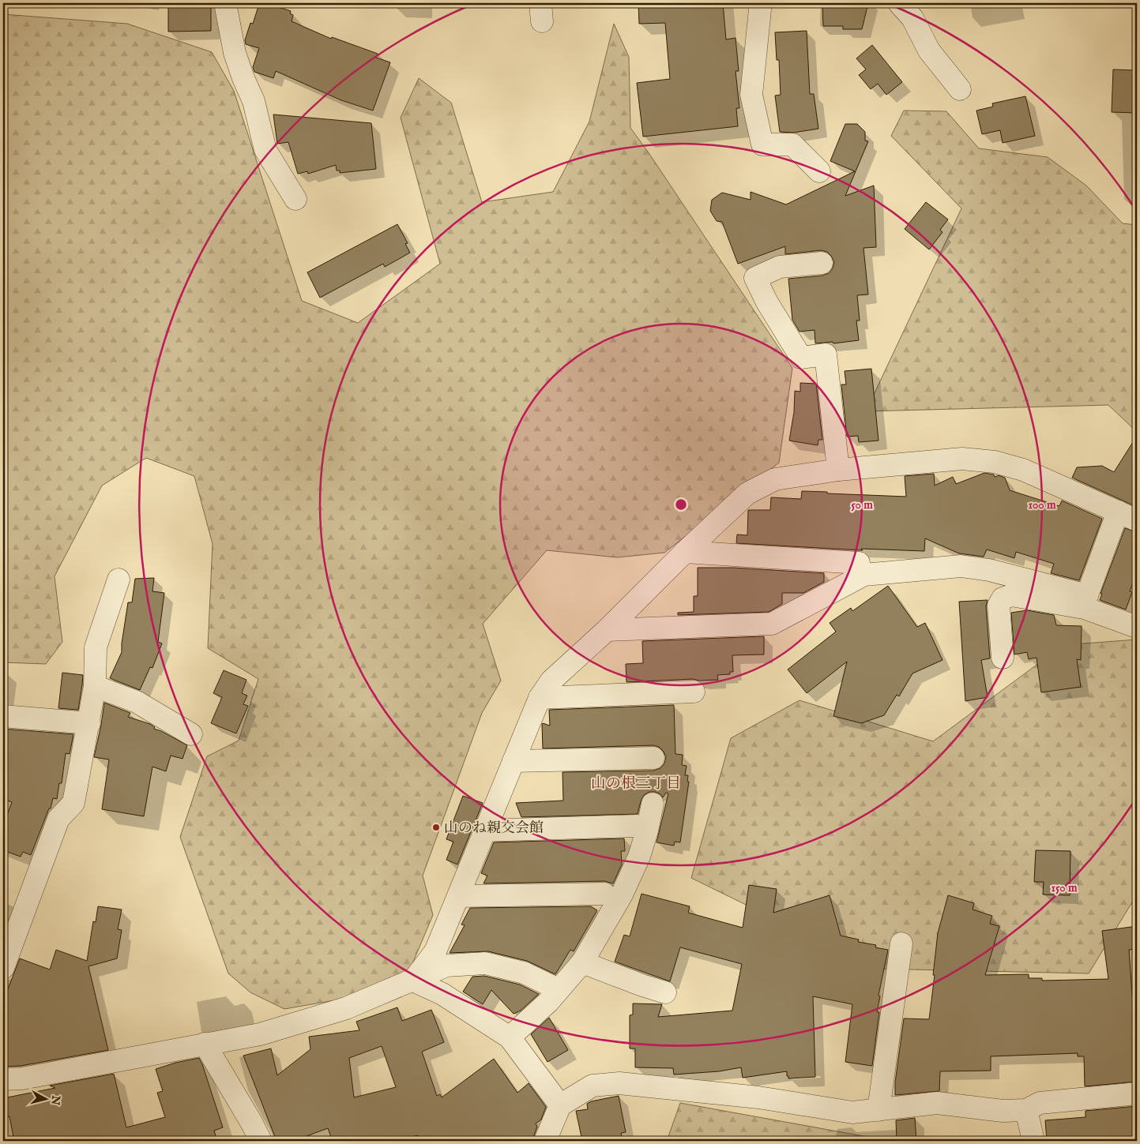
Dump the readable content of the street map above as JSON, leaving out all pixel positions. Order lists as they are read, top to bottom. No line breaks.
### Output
{"districts":["山の根三丁目"],"places":["山のね親交会館"],"north":"right","rings":["50 m","100 m","150 m"]}
